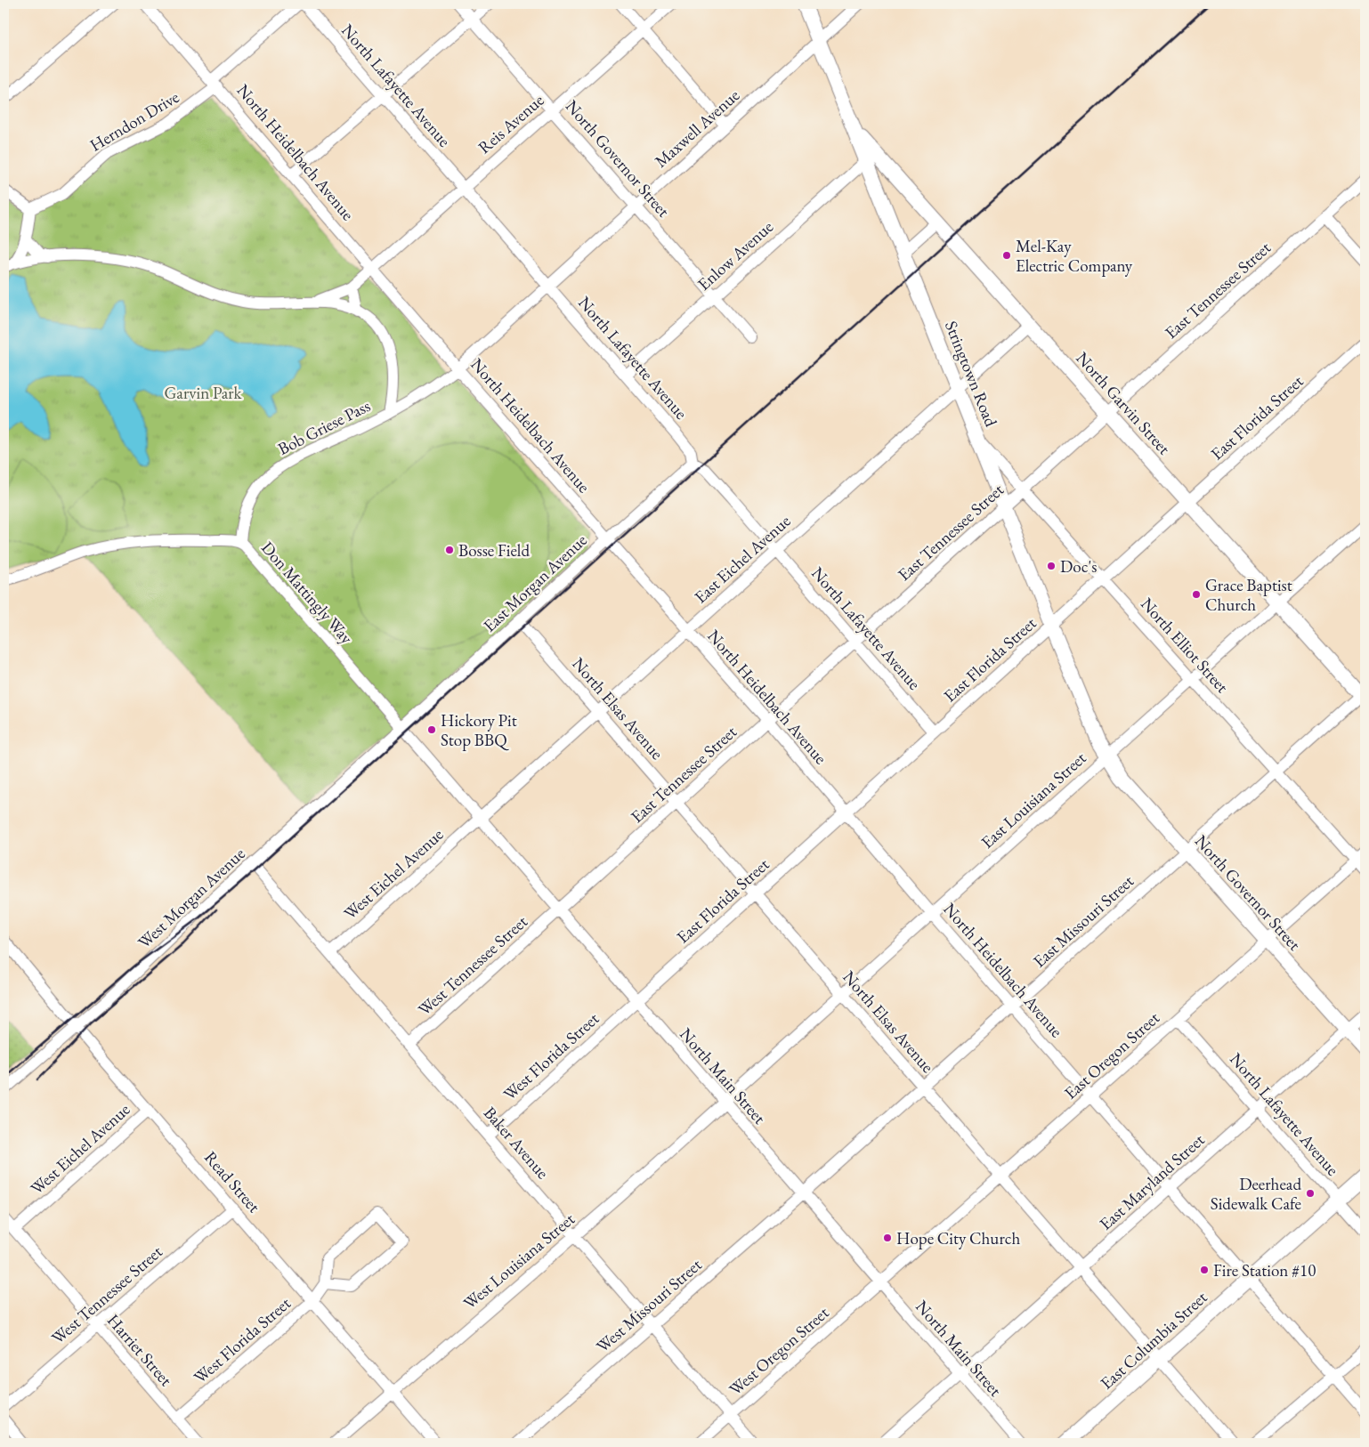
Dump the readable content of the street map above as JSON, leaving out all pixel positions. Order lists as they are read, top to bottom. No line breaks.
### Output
{"streets":{"main road":["North Governor Street","Stringtown Road","North Garvin Street","East Columbia Street"],"street":["North Lafayette Avenue","Herndon Drive","Reis Avenue","Maxwell Avenue","North Heidelbach Avenue","Enlow Avenue","East Tennessee Street","East Florida Street","Bob Griese Pass","East Eichel Avenue","East Morgan Avenue","Don Mattingly Way","North Elliot Street","North Elsas Avenue","East Louisiana Street","West Eichel Avenue","West Morgan Avenue","East Missouri Street","West Tennessee Street","East Oregon Street","West Florida Street","North Main Street","Baker Avenue","Read Street","East Maryland Street","West Louisiana Street","West Missouri Street","Harriet Street","West Oregon Street"]},"crossings":[["North Lafayette Avenue","Reis Avenue"],["North Lafayette Avenue","Maxwell Avenue"],["North Lafayette Avenue","Enlow Avenue"],["North Lafayette Avenue","East Tennessee Street"],["North Lafayette Avenue","East Florida Street"],["North Lafayette Avenue","East Eichel Avenue"],["North Lafayette Avenue","East Morgan Avenue"],["North Lafayette Avenue","East Oregon Street"],["North Lafayette Avenue","East Maryland Street"],["North Lafayette Avenue","East Columbia Street"],["Herndon Drive","North Heidelbach Avenue"],["Reis Avenue","North Heidelbach Avenue"],["Reis Avenue","North Governor Street"],["Maxwell Avenue","North Heidelbach Avenue"],["Maxwell Avenue","North Governor Street"],["Maxwell Avenue","Stringtown Road"],["Maxwell Avenue","Bob Griese Pass"],["North Heidelbach Avenue","East Tennessee Street"],["North Heidelbach Avenue","East Florida Street"],["North Heidelbach Avenue","Bob Griese Pass"],["North Heidelbach Avenue","East Eichel Avenue"],["North Heidelbach Avenue","East Morgan Avenue"],["North Heidelbach Avenue","East Louisiana Street"],["North Heidelbach Avenue","East Missouri Street"],["North Heidelbach Avenue","East Oregon Street"],["North Heidelbach Avenue","East Maryland Street"],["North Heidelbach Avenue","East Columbia Street"],["North Governor Street","Enlow Avenue"],["North Governor Street","Stringtown Road"],["North Governor Street","East Louisiana Street"],["North Governor Street","East Missouri Street"],["North Governor Street","East Oregon Street"],["North Governor Street","East Maryland Street"],["Enlow Avenue","Stringtown Road"],["East Tennessee Street","Stringtown Road"],["East Tennessee Street","North Garvin Street"],["East Tennessee Street","North Elliot Street"],["East Tennessee Street","North Elsas Avenue"],["East Tennessee Street","West Tennessee Street"],["East Tennessee Street","North Main Street"],["Stringtown Road","North Garvin Street"],["Stringtown Road","East Florida Street"],["Stringtown Road","East Eichel Avenue"],["Stringtown Road","North Elliot Street"],["Stringtown Road","East Louisiana Street"],["North Garvin Street","East Florida Street"],["North Garvin Street","East Eichel Avenue"],["North Garvin Street","East Louisiana Street"],["North Garvin Street","East Missouri Street"],["East Florida Street","North Elliot Street"],["East Florida Street","North Elsas Avenue"],["East Florida Street","West Florida Street"],["East Florida Street","North Main Street"],["Bob Griese Pass","Don Mattingly Way"],["East Eichel Avenue","North Elsas Avenue"],["East Eichel Avenue","West Eichel Avenue"],["East Eichel Avenue","North Main Street"],["East Morgan Avenue","Don Mattingly Way"],["East Morgan Avenue","North Elsas Avenue"],["East Morgan Avenue","West Morgan Avenue"],["East Morgan Avenue","North Main Street"],["Don Mattingly Way","West Morgan Avenue"],["Don Mattingly Way","North Main Street"],["North Elliot Street","East Louisiana Street"],["North Elliot Street","East Missouri Street"],["North Elliot Street","East Oregon Street"],["North Elsas Avenue","East Louisiana Street"],["North Elsas Avenue","East Missouri Street"],["North Elsas Avenue","East Oregon Street"],["North Elsas Avenue","East Maryland Street"],["North Elsas Avenue","East Columbia Street"],["East Louisiana Street","North Main Street"],["East Louisiana Street","West Louisiana Street"],["West Eichel Avenue","North Main Street"],["West Eichel Avenue","Baker Avenue"],["West Eichel Avenue","Read Street"],["West Eichel Avenue","Harriet Street"],["West Morgan Avenue","North Main Street"],["West Morgan Avenue","Baker Avenue"],["West Morgan Avenue","Read Street"],["East Missouri Street","North Main Street"],["East Missouri Street","West Missouri Street"],["West Tennessee Street","North Main Street"],["West Tennessee Street","Baker Avenue"],["West Tennessee Street","Read Street"],["West Tennessee Street","Harriet Street"],["East Oregon Street","North Main Street"],["East Oregon Street","West Oregon Street"],["West Florida Street","North Main Street"],["West Florida Street","Baker Avenue"],["West Florida Street","Read Street"],["West Florida Street","Harriet Street"],["North Main Street","East Maryland Street"],["North Main Street","West Louisiana Street"],["North Main Street","West Missouri Street"],["North Main Street","West Oregon Street"],["Baker Avenue","West Louisiana Street"],["Baker Avenue","West Missouri Street"],["Baker Avenue","West Oregon Street"],["Read Street","West Louisiana Street"]],"parks":["Garvin Park"],"places":["Mel-Kay Electric Company","Bosse Field","Doc's","Grace Baptist Church","Hickory Pit Stop BBQ","Deerhead Sidewalk Cafe","Hope City Church","Fire Station #10"]}
